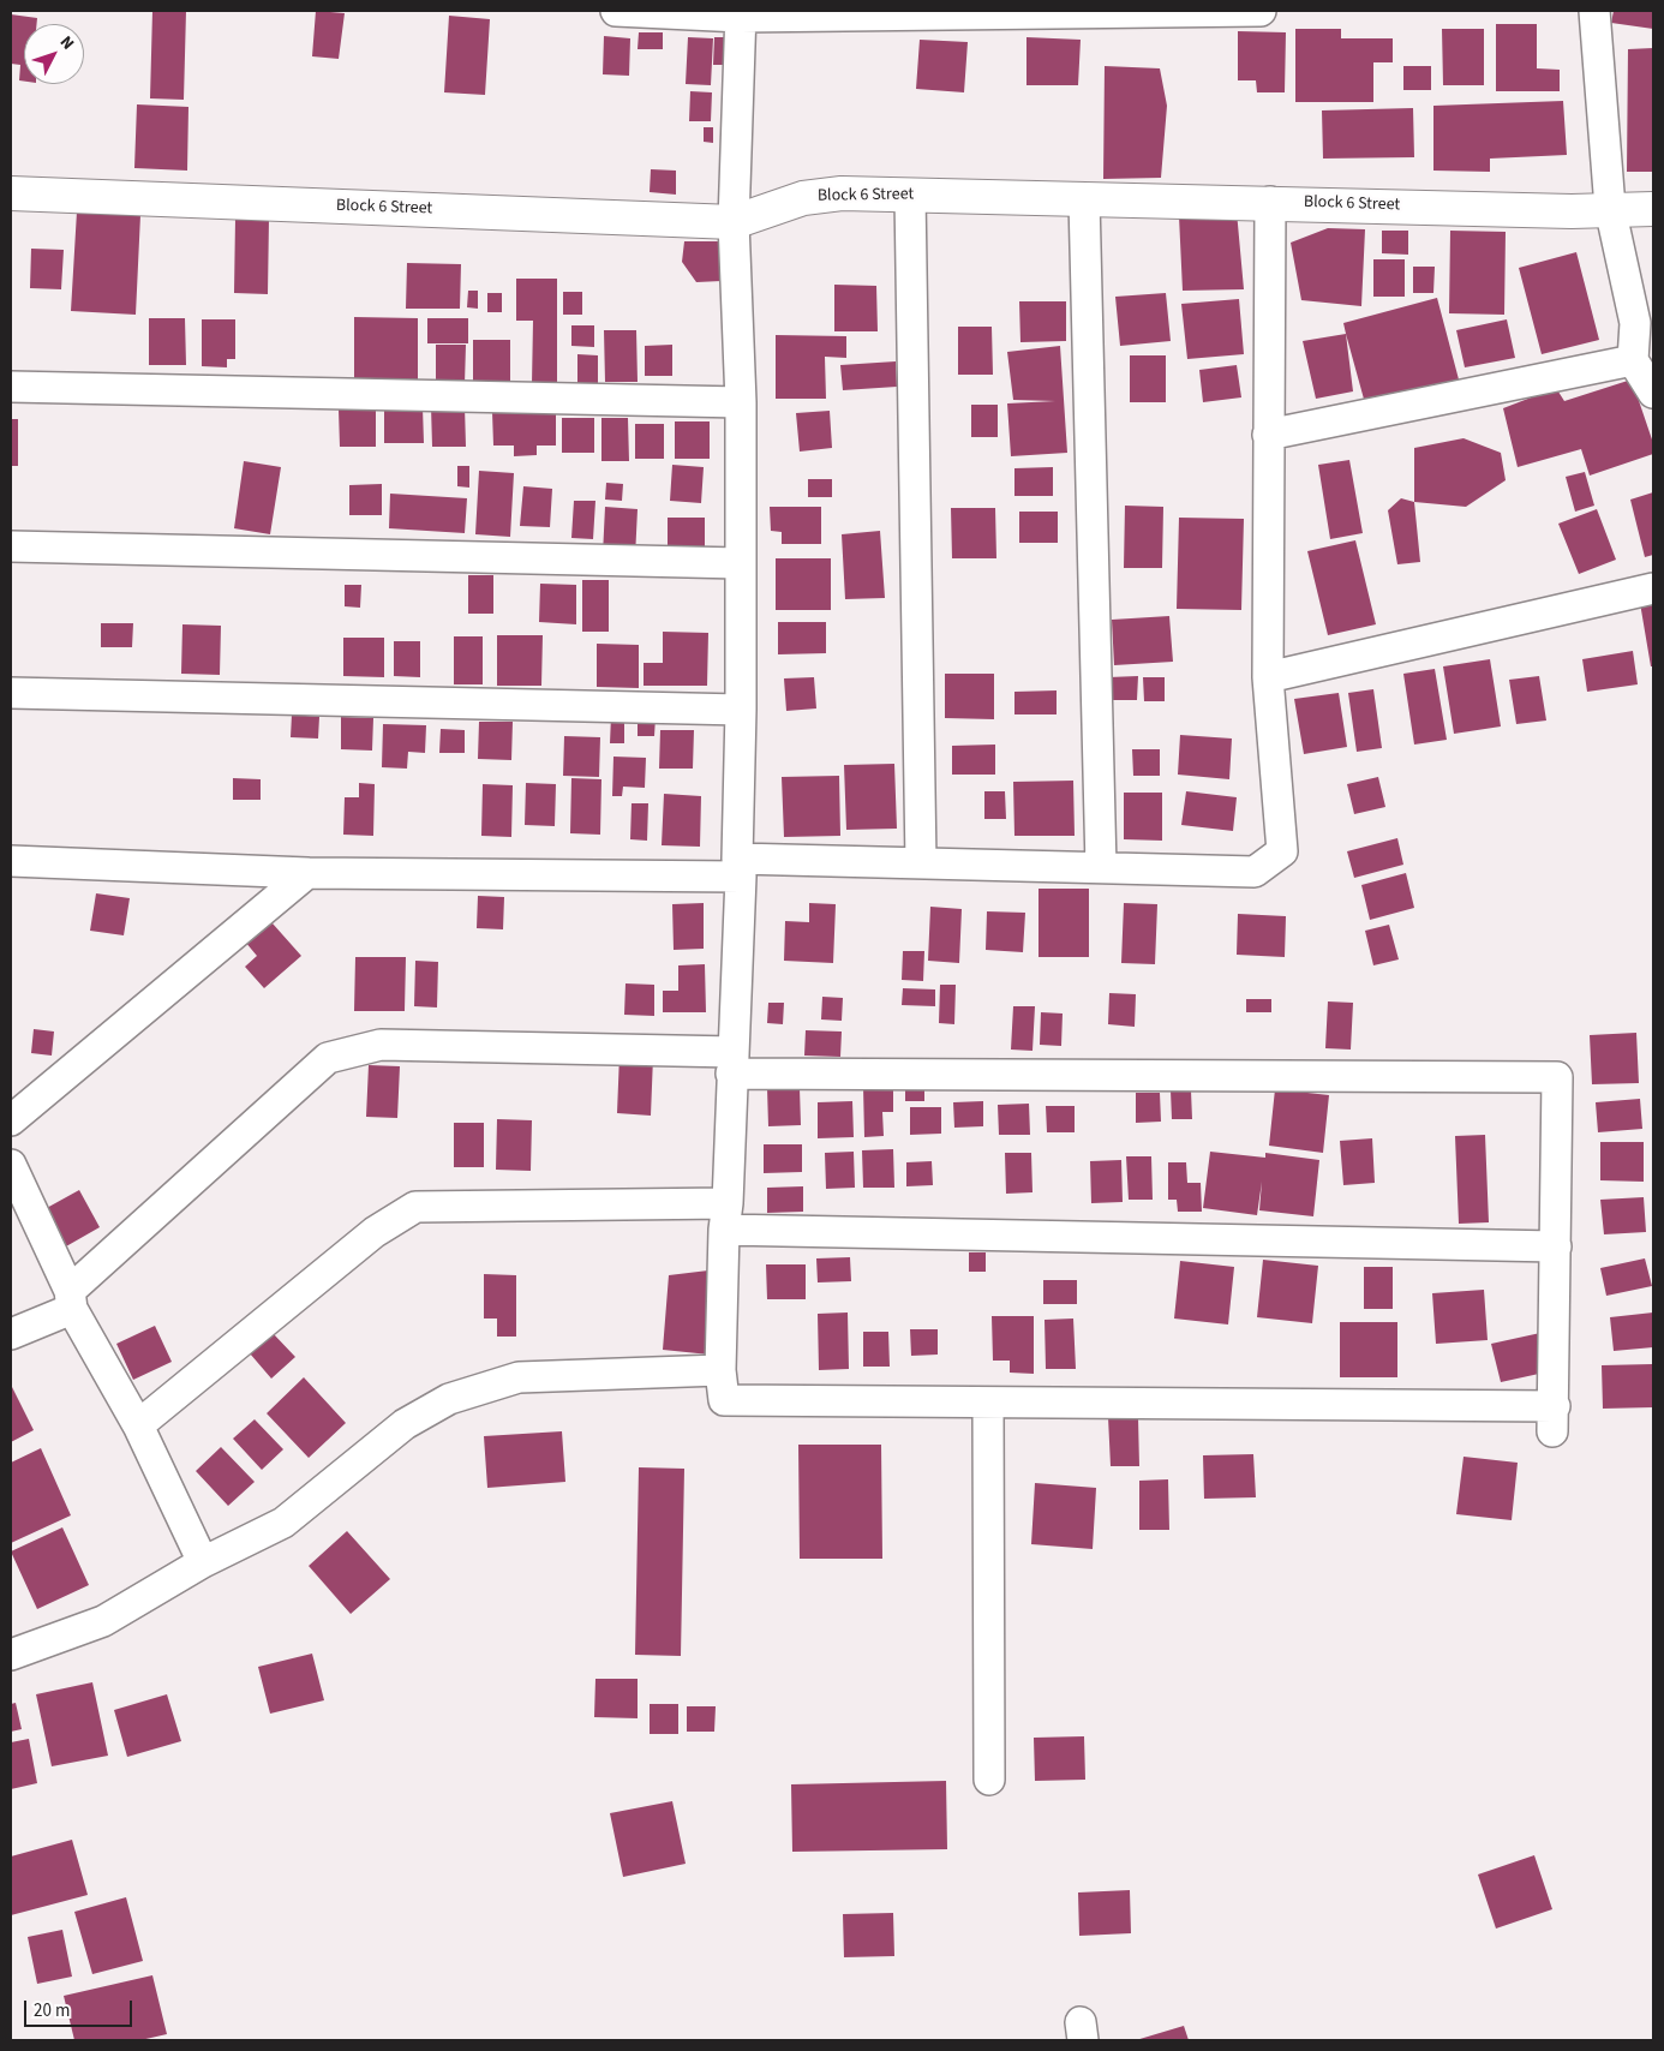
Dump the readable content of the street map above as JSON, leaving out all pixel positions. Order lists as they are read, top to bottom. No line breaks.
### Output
{"streets":{"street":["Block 6 Street"]},"scale_bar":"20 m","north":"top right"}
